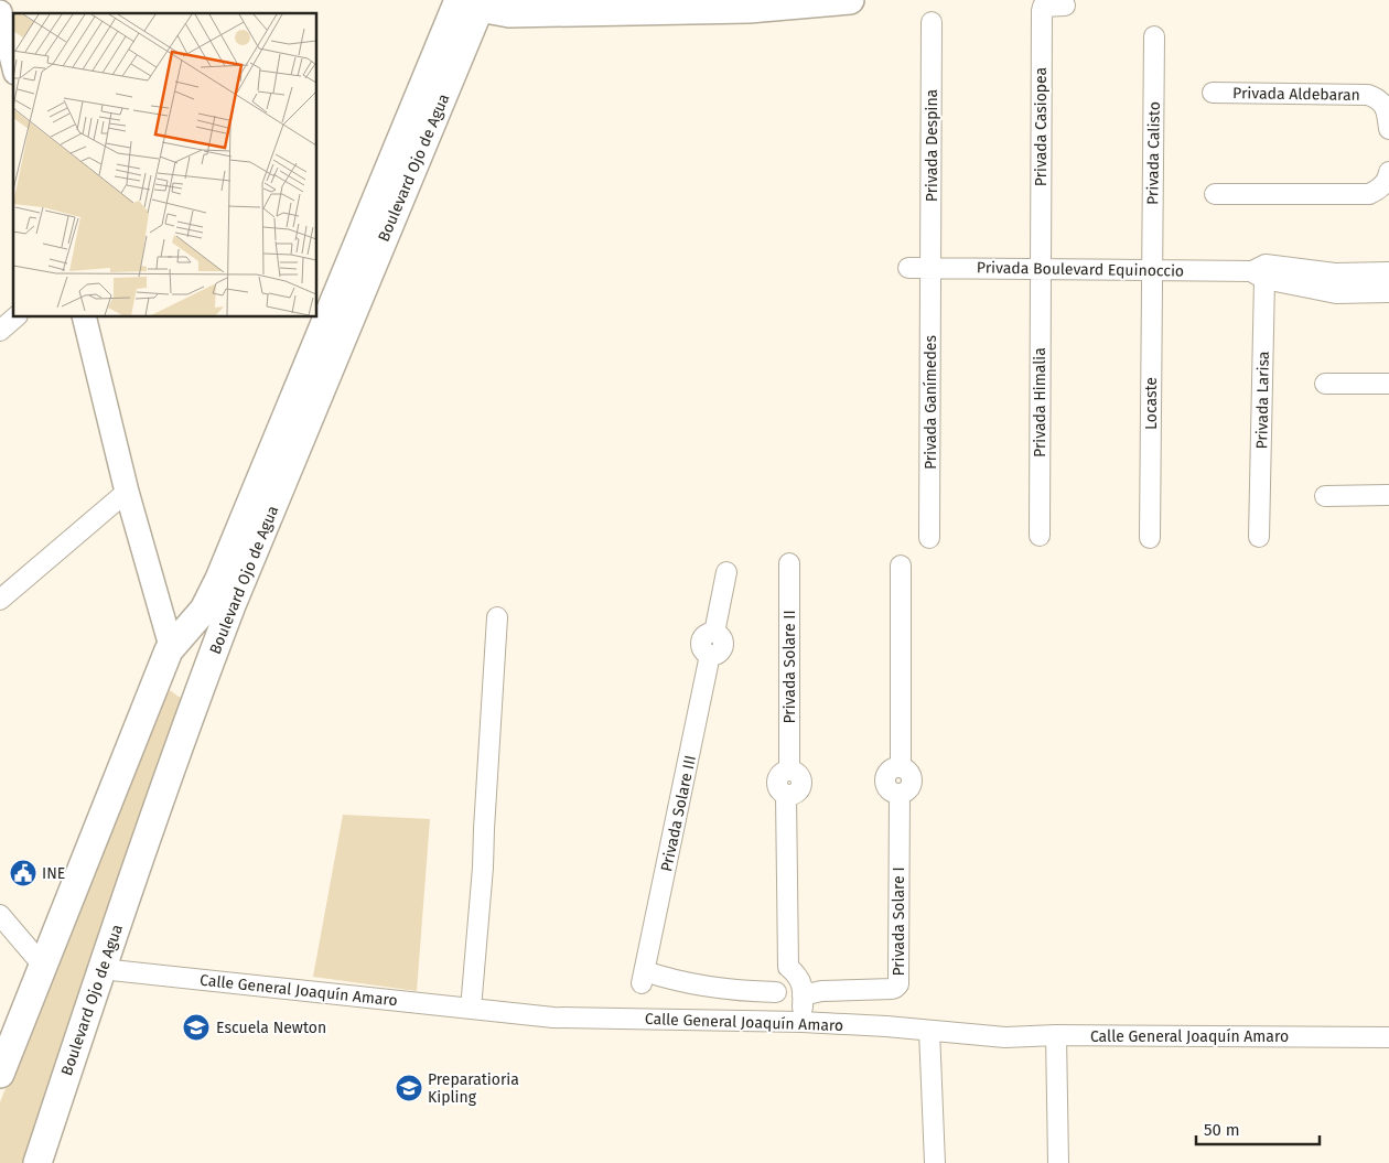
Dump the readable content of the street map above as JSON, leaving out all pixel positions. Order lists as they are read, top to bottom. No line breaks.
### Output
{"streets":{"main road":["Boulevard Ojo de Agua"],"street":["Privada Aldebaran","Privada Casiopea","Privada Despina","Privada Calisto","Privada Boulevard Equinoccio","Privada Larisa","Privada Ganímedes","Privada Himalia","Locaste","Privada Solare II","Privada Solare III","Privada Solare I","Calle General Joaquín Amaro"]},"crossings":[["Privada Casiopea","Privada Boulevard Equinoccio"],["Privada Casiopea","Privada Himalia"],["Privada Despina","Privada Boulevard Equinoccio"],["Privada Despina","Privada Ganímedes"],["Privada Calisto","Privada Boulevard Equinoccio"],["Privada Calisto","Locaste"],["Boulevard Ojo de Agua","Calle General Joaquín Amaro"],["Privada Boulevard Equinoccio","Privada Larisa"],["Privada Boulevard Equinoccio","Privada Ganímedes"],["Privada Boulevard Equinoccio","Privada Himalia"],["Privada Boulevard Equinoccio","Locaste"]],"places":{"public building":["INE"],"school or university":["Escuela Newton","Preparatioria Kipling"]},"scale_bar":"50 m"}
